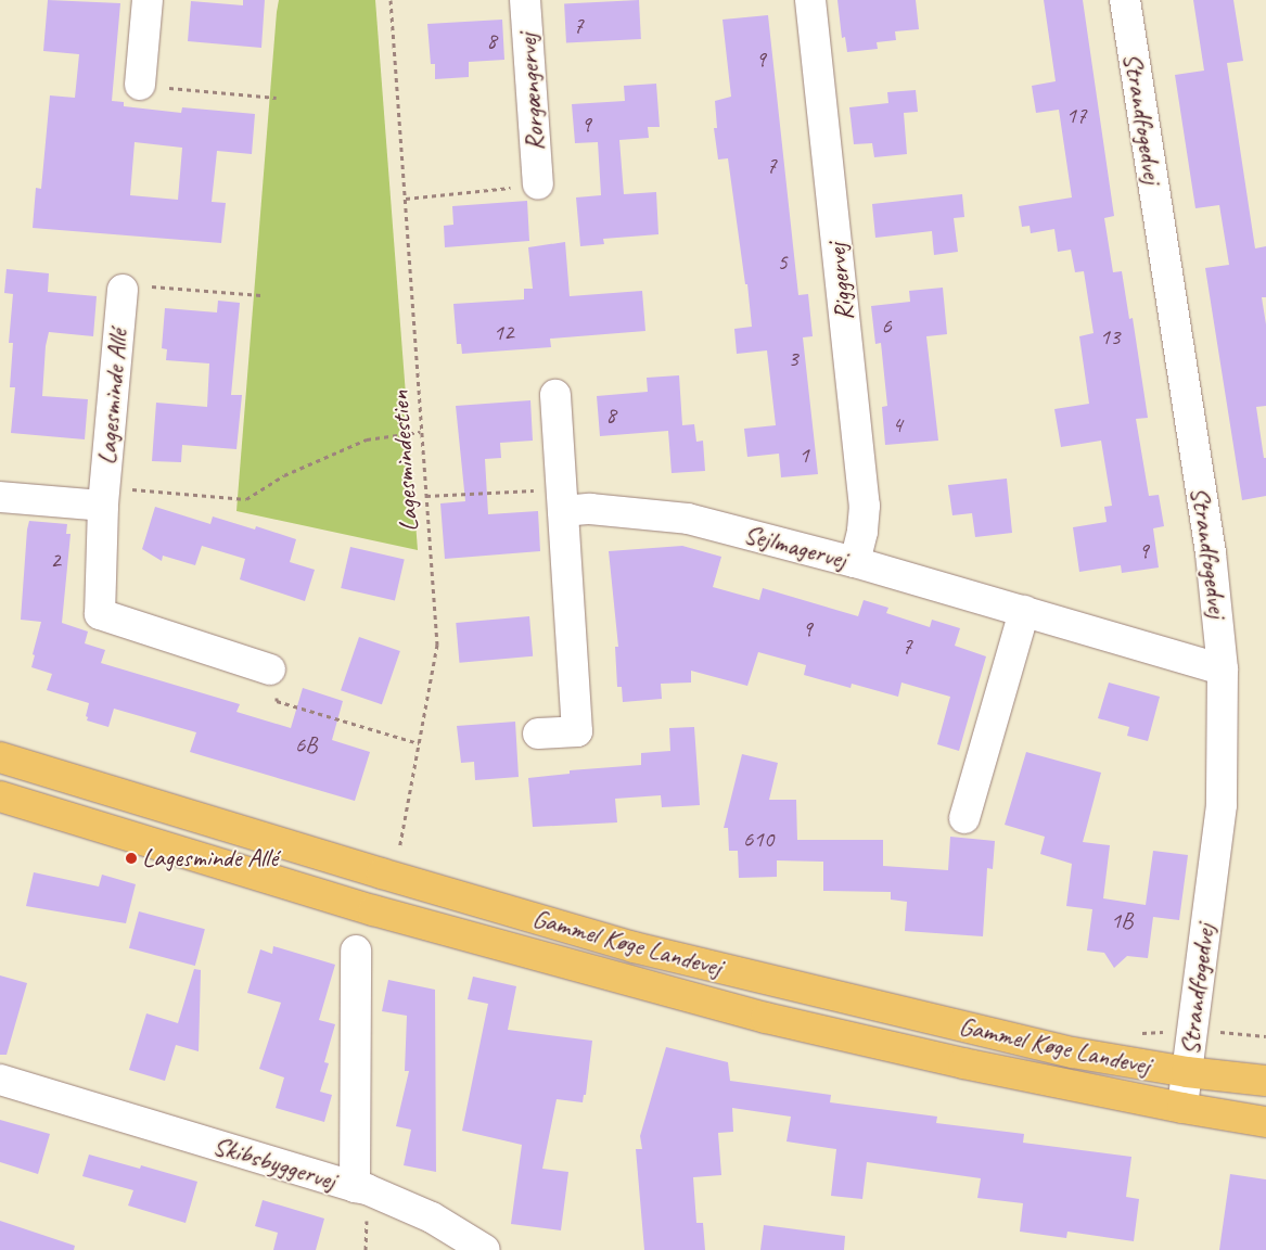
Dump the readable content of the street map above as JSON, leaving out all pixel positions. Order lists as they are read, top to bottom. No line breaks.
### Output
{"streets":{"main road":["Gammel Køge Landevej"],"street":["Rorgængervej","Strandfogedvej","Riggervej","Lagesminde Allé","Sejlmagervej","Skibsbyggervej"],"path":["Lagesmindestien"]},"crossings":[["Strandfogedvej","Sejlmagervej"],["Strandfogedvej","Gammel Køge Landevej"],["Riggervej","Sejlmagervej"],["Lagesmindestien","Gammel Køge Landevej"]],"places":["Lagesminde Allé"],"house_numbers":["7","8","9","17","9","7","5","6","12","13","3","8","4","1","9","2","9","7","6B","610","1B"]}
